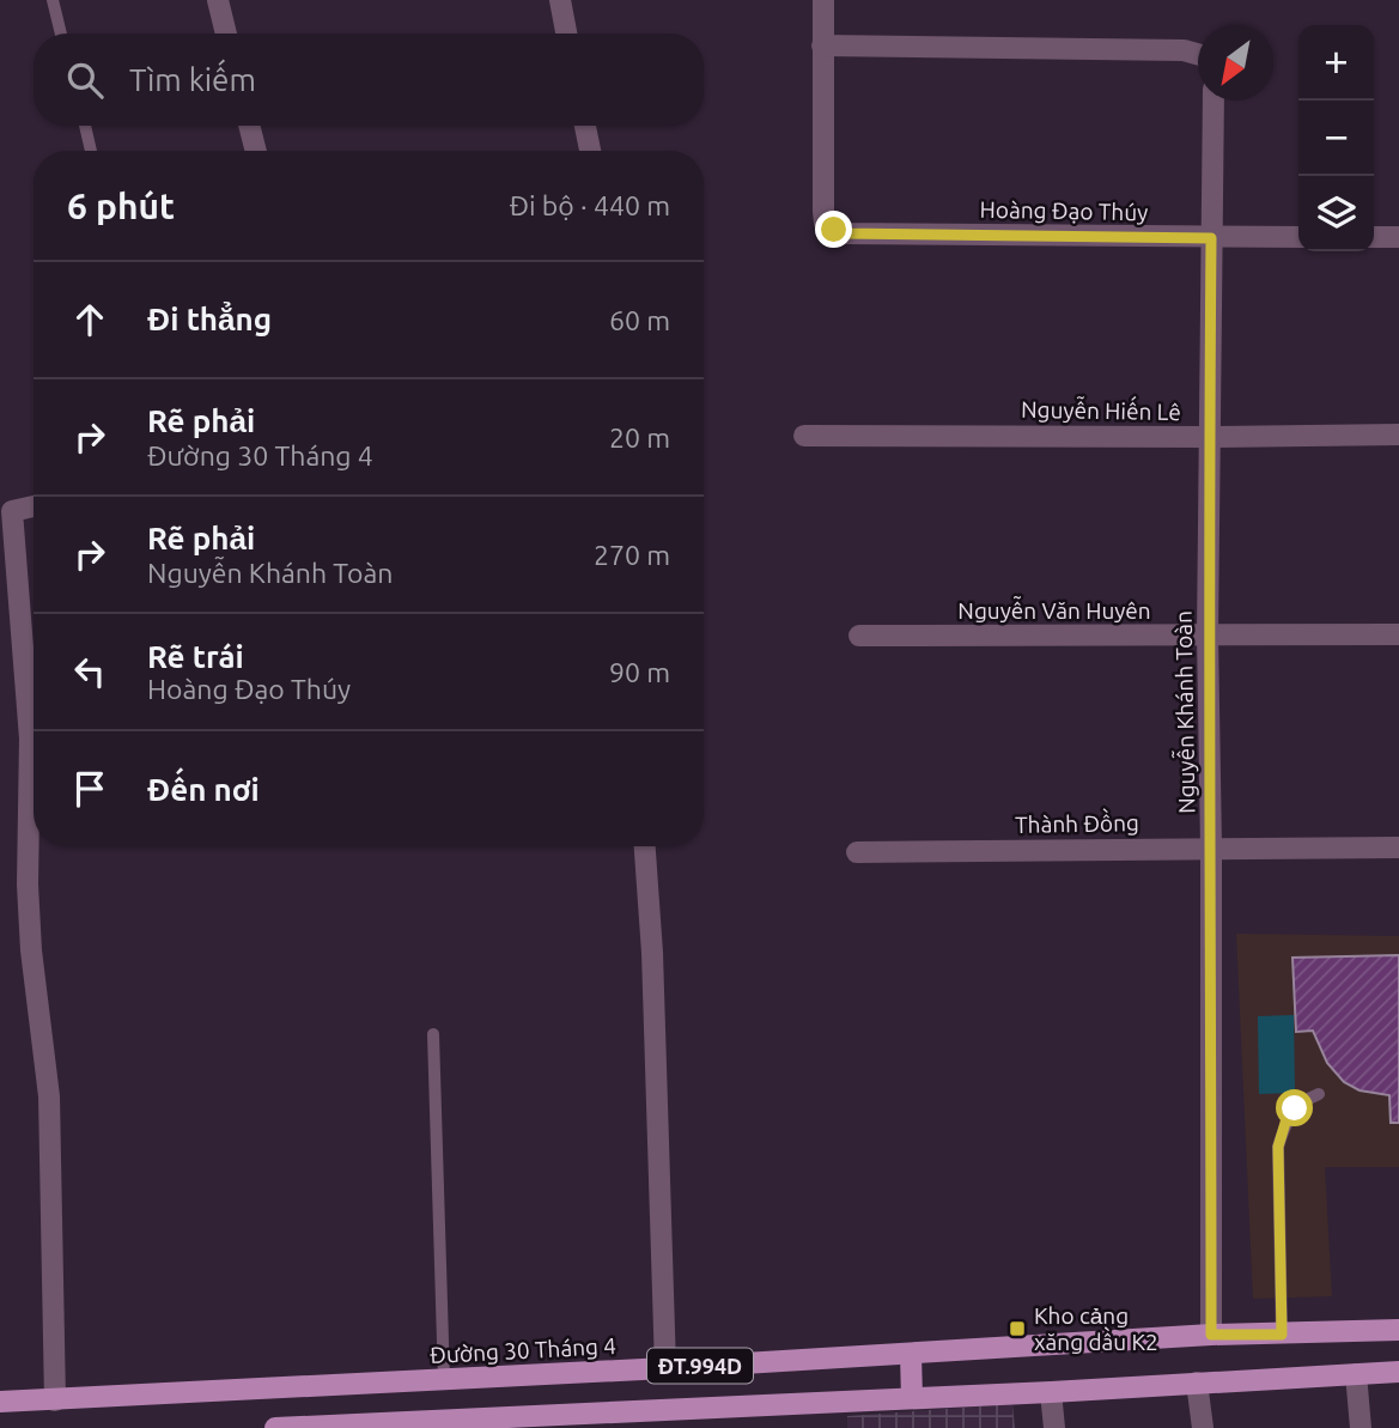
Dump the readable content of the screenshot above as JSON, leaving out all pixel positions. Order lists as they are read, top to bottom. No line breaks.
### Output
{"streets":{"main road":["Đường 30 Tháng 4","ĐT.994D"],"street":["Hoàng Đạo Thúy","Nguyễn Hiến Lê","Nguyễn Văn Huyên","Nguyễn Khánh Toàn","Thành Đồng"]},"crossings":[["Hoàng Đạo Thúy","Nguyễn Khánh Toàn"],["Nguyễn Hiến Lê","Nguyễn Khánh Toàn"],["Nguyễn Văn Huyên","Nguyễn Khánh Toàn"],["Nguyễn Khánh Toàn","Thành Đồng"],["Nguyễn Khánh Toàn","Đường 30 Tháng 4"]],"places":{"transit":["Kho cảng xăng dầu K2"]},"north":"bottom left","page":{"map_buttons":["+","−"],"search":"Tìm kiếm","heading":["6 phút","Đi bộ · 440 m"],"list":[["Đi thẳng","60 m"],["Rẽ phải","Đường 30 Tháng 4","20 m"],["Rẽ phải","Nguyễn Khánh Toàn","270 m"],["Rẽ trái","Hoàng Đạo Thúy","90 m"],"Đến nơi"]}}
